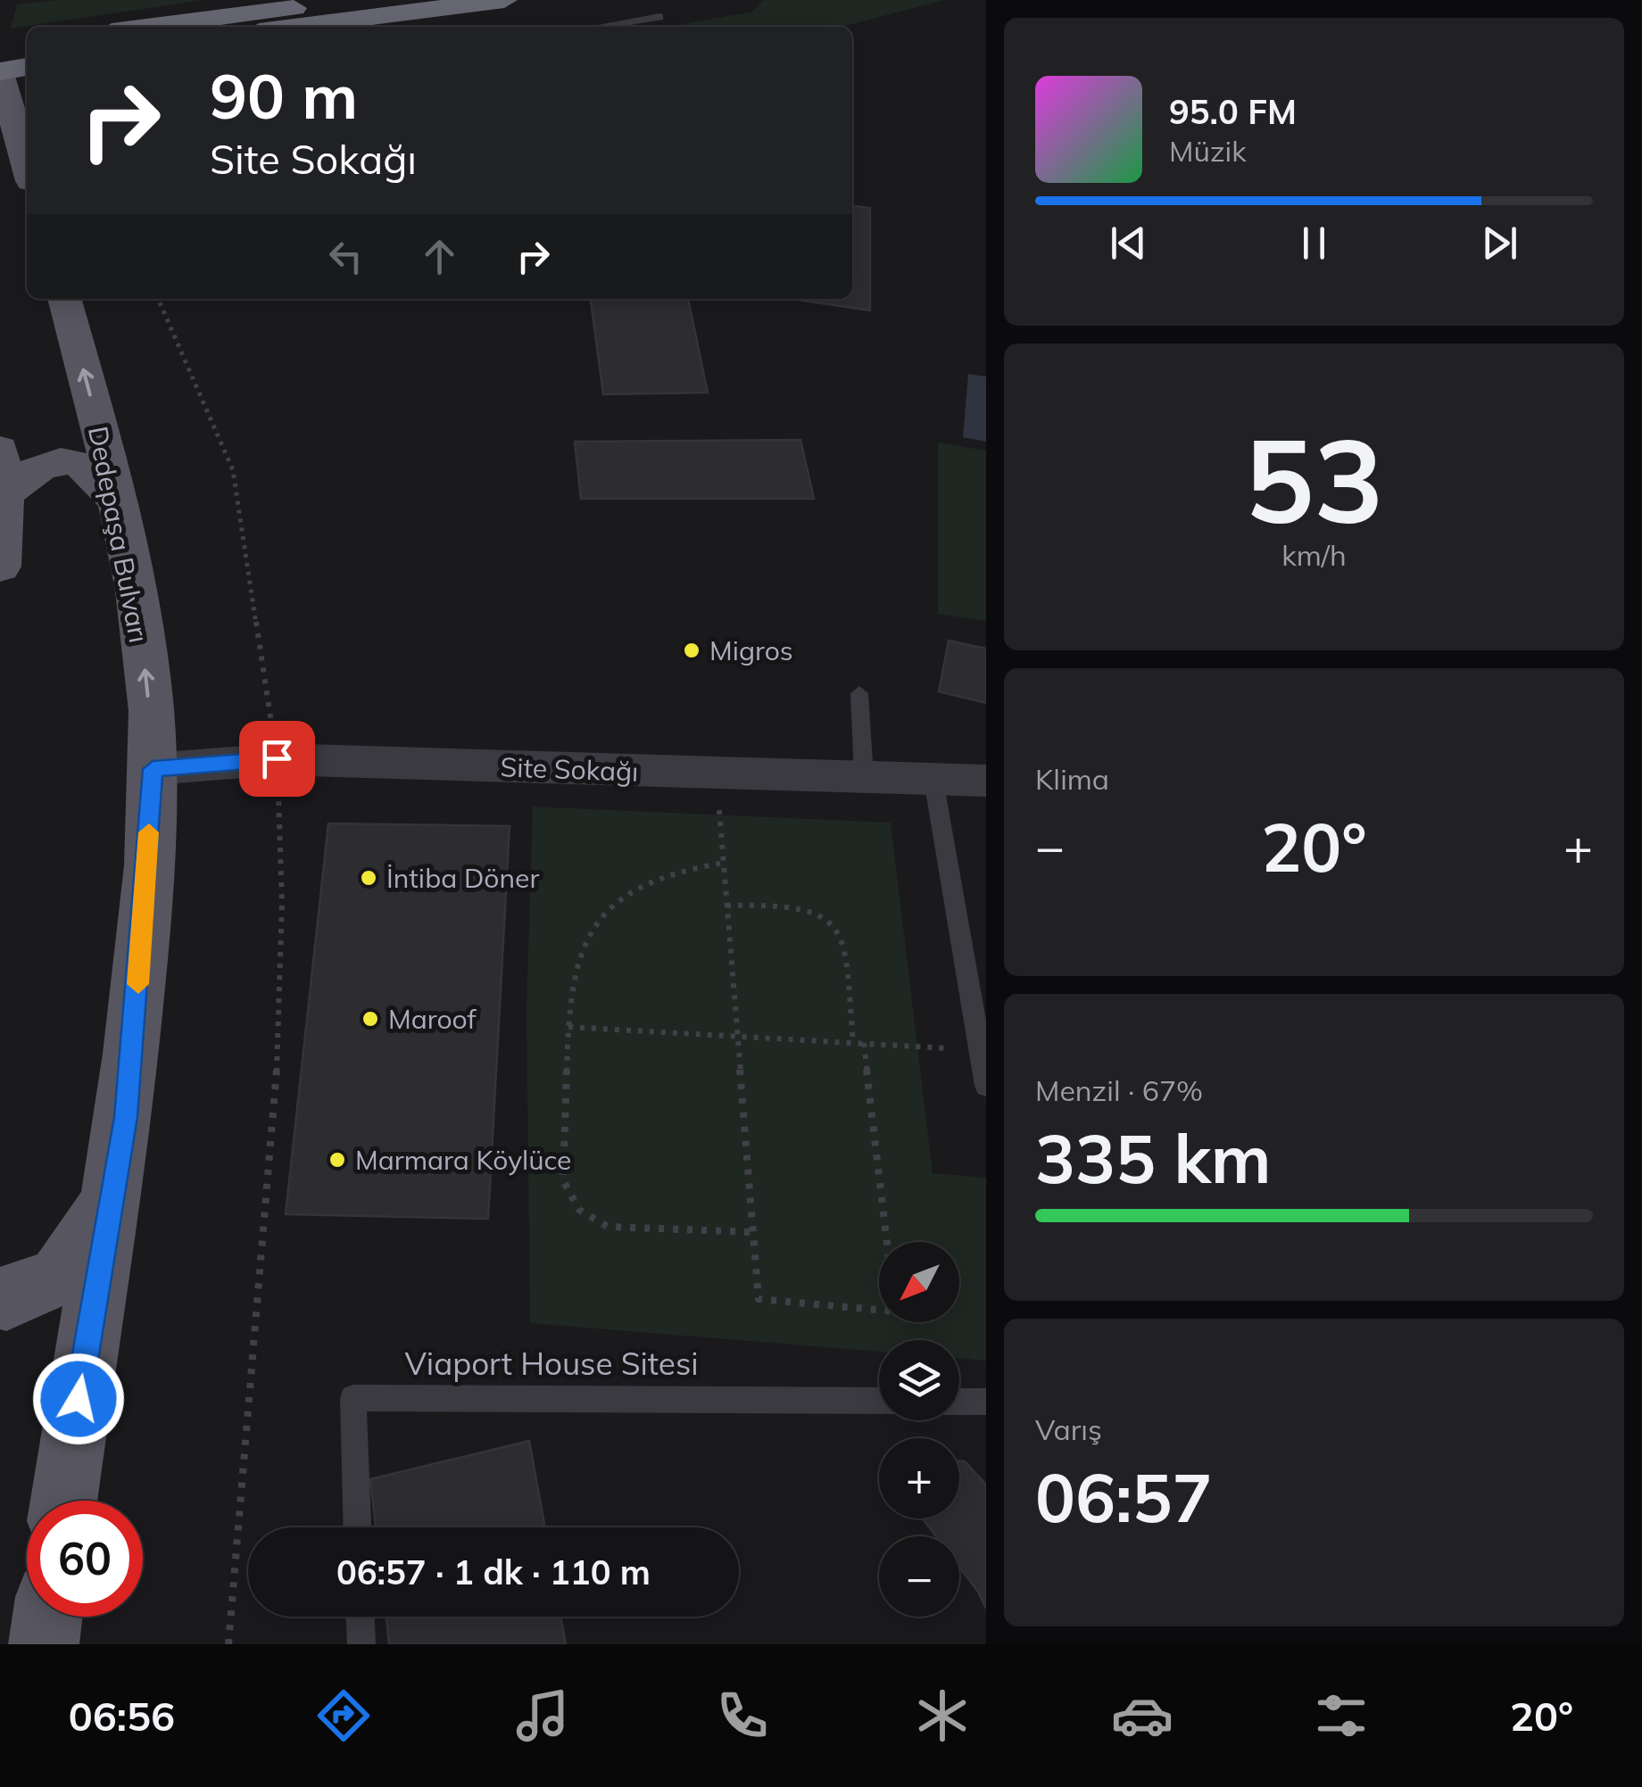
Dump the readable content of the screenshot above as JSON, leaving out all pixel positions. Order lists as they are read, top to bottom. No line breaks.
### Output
{"streets":{"main road":["Dedepaşa Bulvarı"],"street":["Site Sokağı"],"lane":["Viaport House Sitesi"]},"crossings":[["Dedepaşa Bulvarı","Site Sokağı"]],"one_way":["Dedepaşa Bulvarı"],"places":["Migros","İntiba Döner","Maroof","Marmara Köylüce"],"north":"bottom left","page":{"turn":["90 m","Site Sokağı"],"song":["95.0 FM","Müzik"],"tile":[["53","km/h"],"Klima",["Menzil · 67%","335 km"],["Varış","06:57"]],"heat":["−","20°","+"],"map_buttons":["+","−"],"limit":"60","trip":"06:57 · 1 dk · 110 m","tabs":["06:56","20°"]}}
